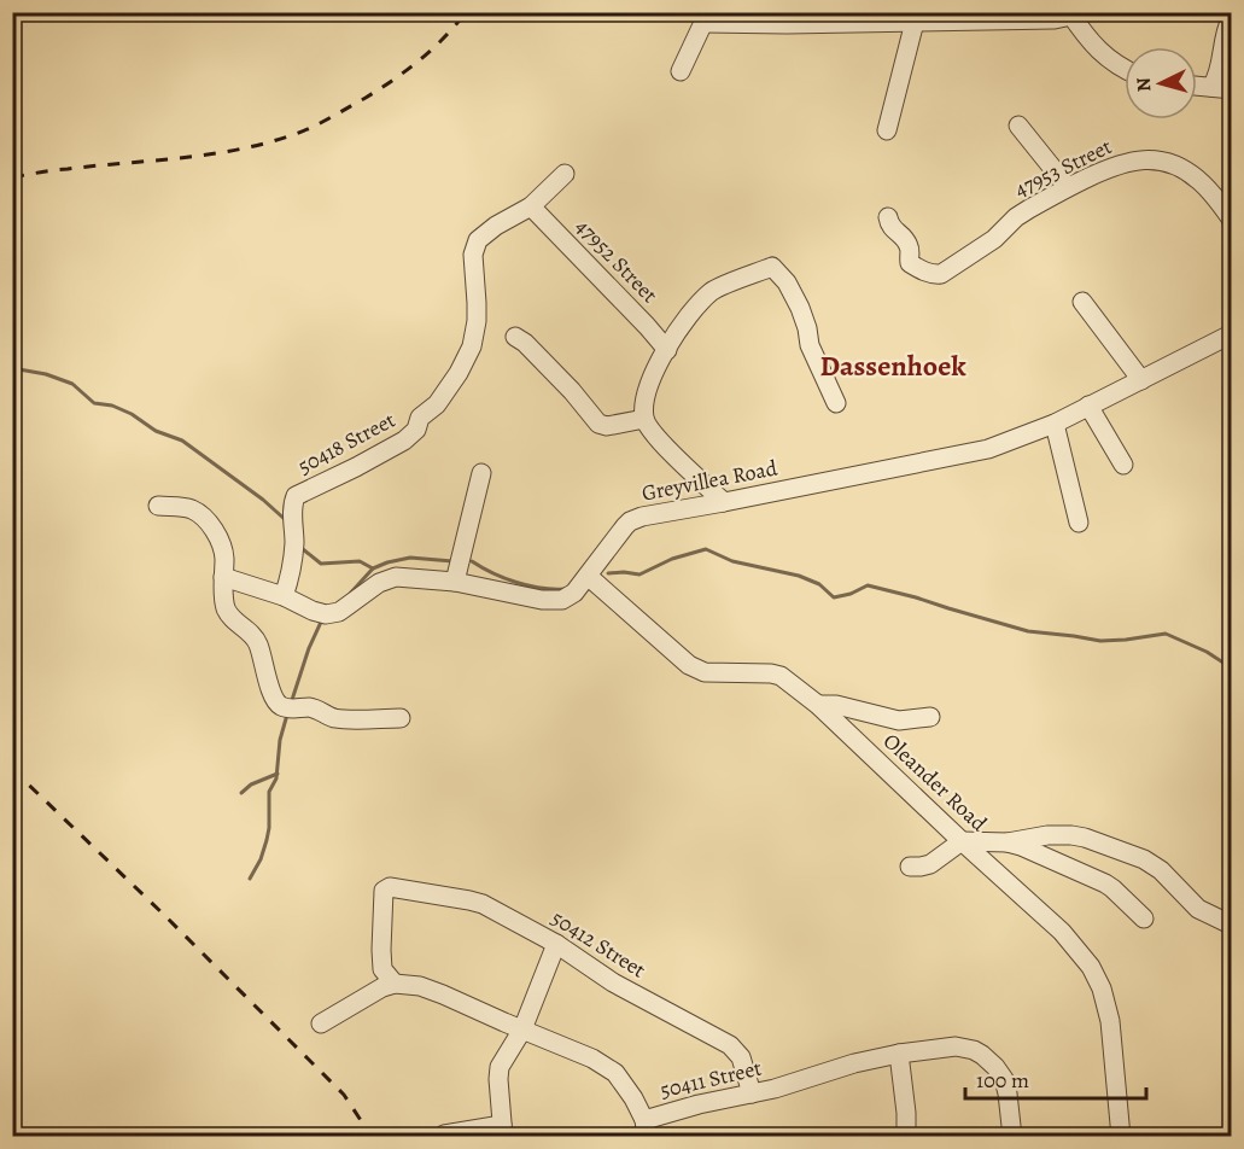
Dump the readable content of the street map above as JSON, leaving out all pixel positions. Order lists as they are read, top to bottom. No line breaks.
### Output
{"streets":{"street":["47953 Street","47952 Street","50418 Street","Greyvillea Road","Oleander Road","50412 Street","50411 Street"]},"crossings":[["47952 Street","50418 Street"],["50418 Street","Greyvillea Road"],["Greyvillea Road","Oleander Road"],["50412 Street","50411 Street"]],"districts":["Dassenhoek"],"scale_bar":"100 m","north":"left"}
